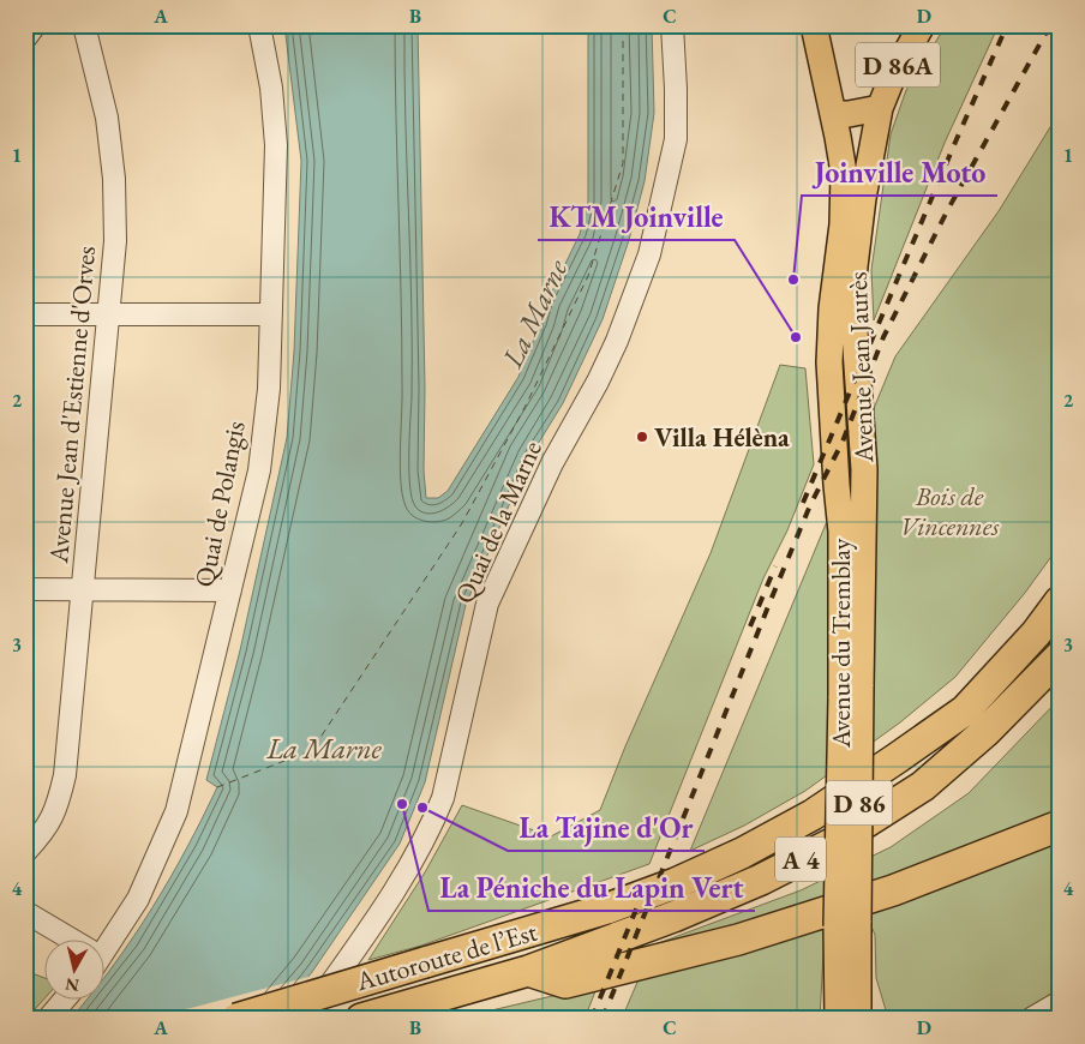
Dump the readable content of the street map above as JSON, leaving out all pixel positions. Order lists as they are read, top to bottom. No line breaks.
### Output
{"streets":{"highway":["A 4","Autoroute de l’Est"],"main road":["D 86A","Avenue Jean Jaurès","Avenue du Tremblay","D 86"],"street":["Avenue Jean d'Estienne d'Orves","Quai de Polangis","Quai de la Marne"]},"crossings":[["Avenue Jean Jaurès","Avenue du Tremblay"]],"water":["La Marne"],"parks":["Bois de Vincennes"],"places":["Joinville Moto","KTM Joinville","Villa Hélèna","La Péniche du Lapin Vert","La Tajine d'Or"],"north":"bottom","grid":{"columns":["A","B","C","D"],"rows":["1","2","3","4"]}}
